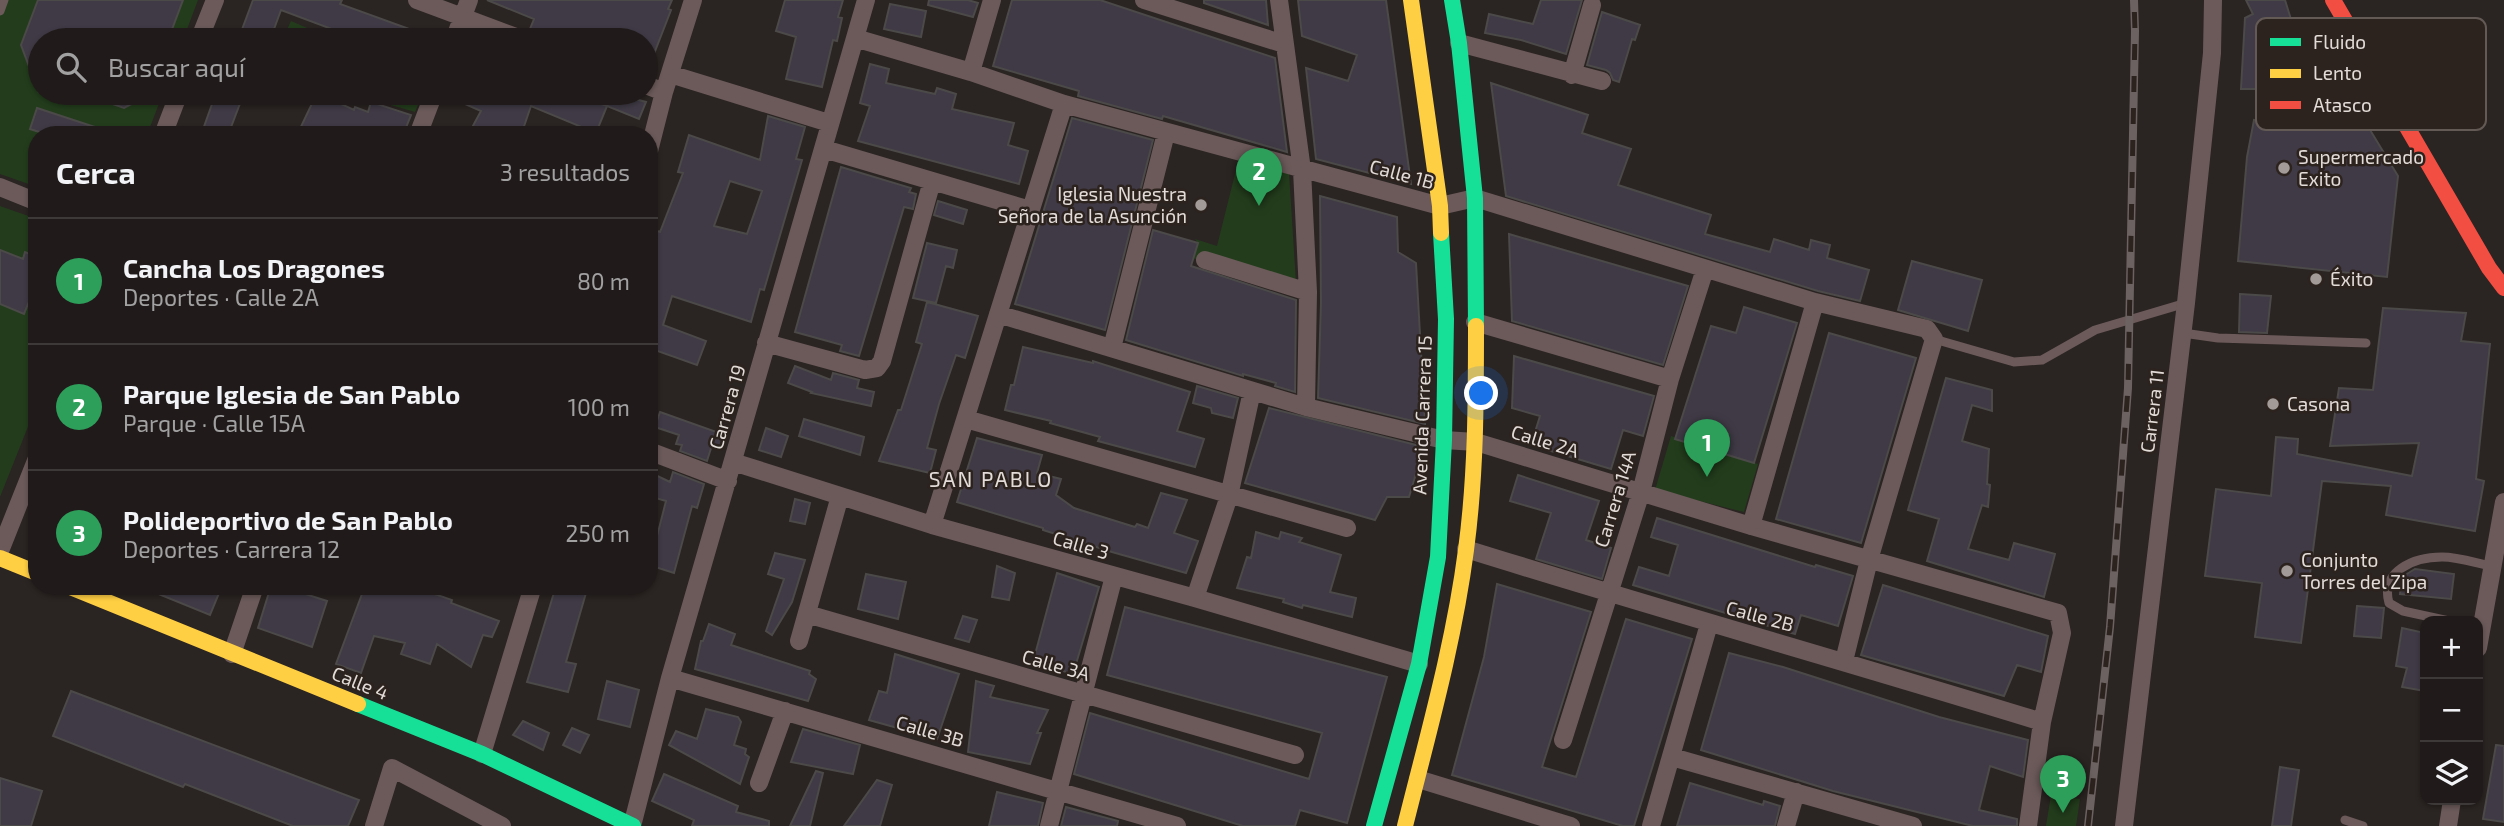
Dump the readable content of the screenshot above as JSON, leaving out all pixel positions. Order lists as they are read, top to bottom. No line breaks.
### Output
{"streets":{"main road":["Avenida Carrera 15","Calle 4"],"street":["Calle 1B","Carrera 19","Carrera 11","Calle 2A","Carrera 14A","Calle 3","Calle 2B","Calle 3A","Calle 3B"]},"crossings":[["Calle 1B","Carrera 19"],["Calle 1B","Avenida Carrera 15"],["Carrera 19","Calle 3"],["Carrera 19","Calle 4"],["Carrera 19","Calle 3B"],["Avenida Carrera 15","Calle 2A"],["Avenida Carrera 15","Calle 3"],["Calle 2A","Carrera 14A"],["Calle 2A","Calle 2B"],["Carrera 14A","Calle 2B"]],"districts":["SAN PABLO"],"places":["Supermercado Exito","Iglesia Nuestra Señora de la Asunción","Éxito","Casona","Conjunto Torres del Zipa"],"legend":["Fluido","Lento","Atasco"],"page":{"search":"Buscar aquí","heading":["Cerca","3 resultados"],"pins":["2","1","3"],"list":[{"mark":"1","name":"Cancha Los Dragones","note":"Deportes · Calle 2A","value":"80 m"},{"mark":"2","name":"Parque Iglesia de San Pablo","note":"Parque · Calle 15A","value":"100 m"},{"mark":"3","name":"Polideportivo de San Pablo","note":"Deportes · Carrera 12","value":"250 m"}],"map_buttons":["+","−"]}}
